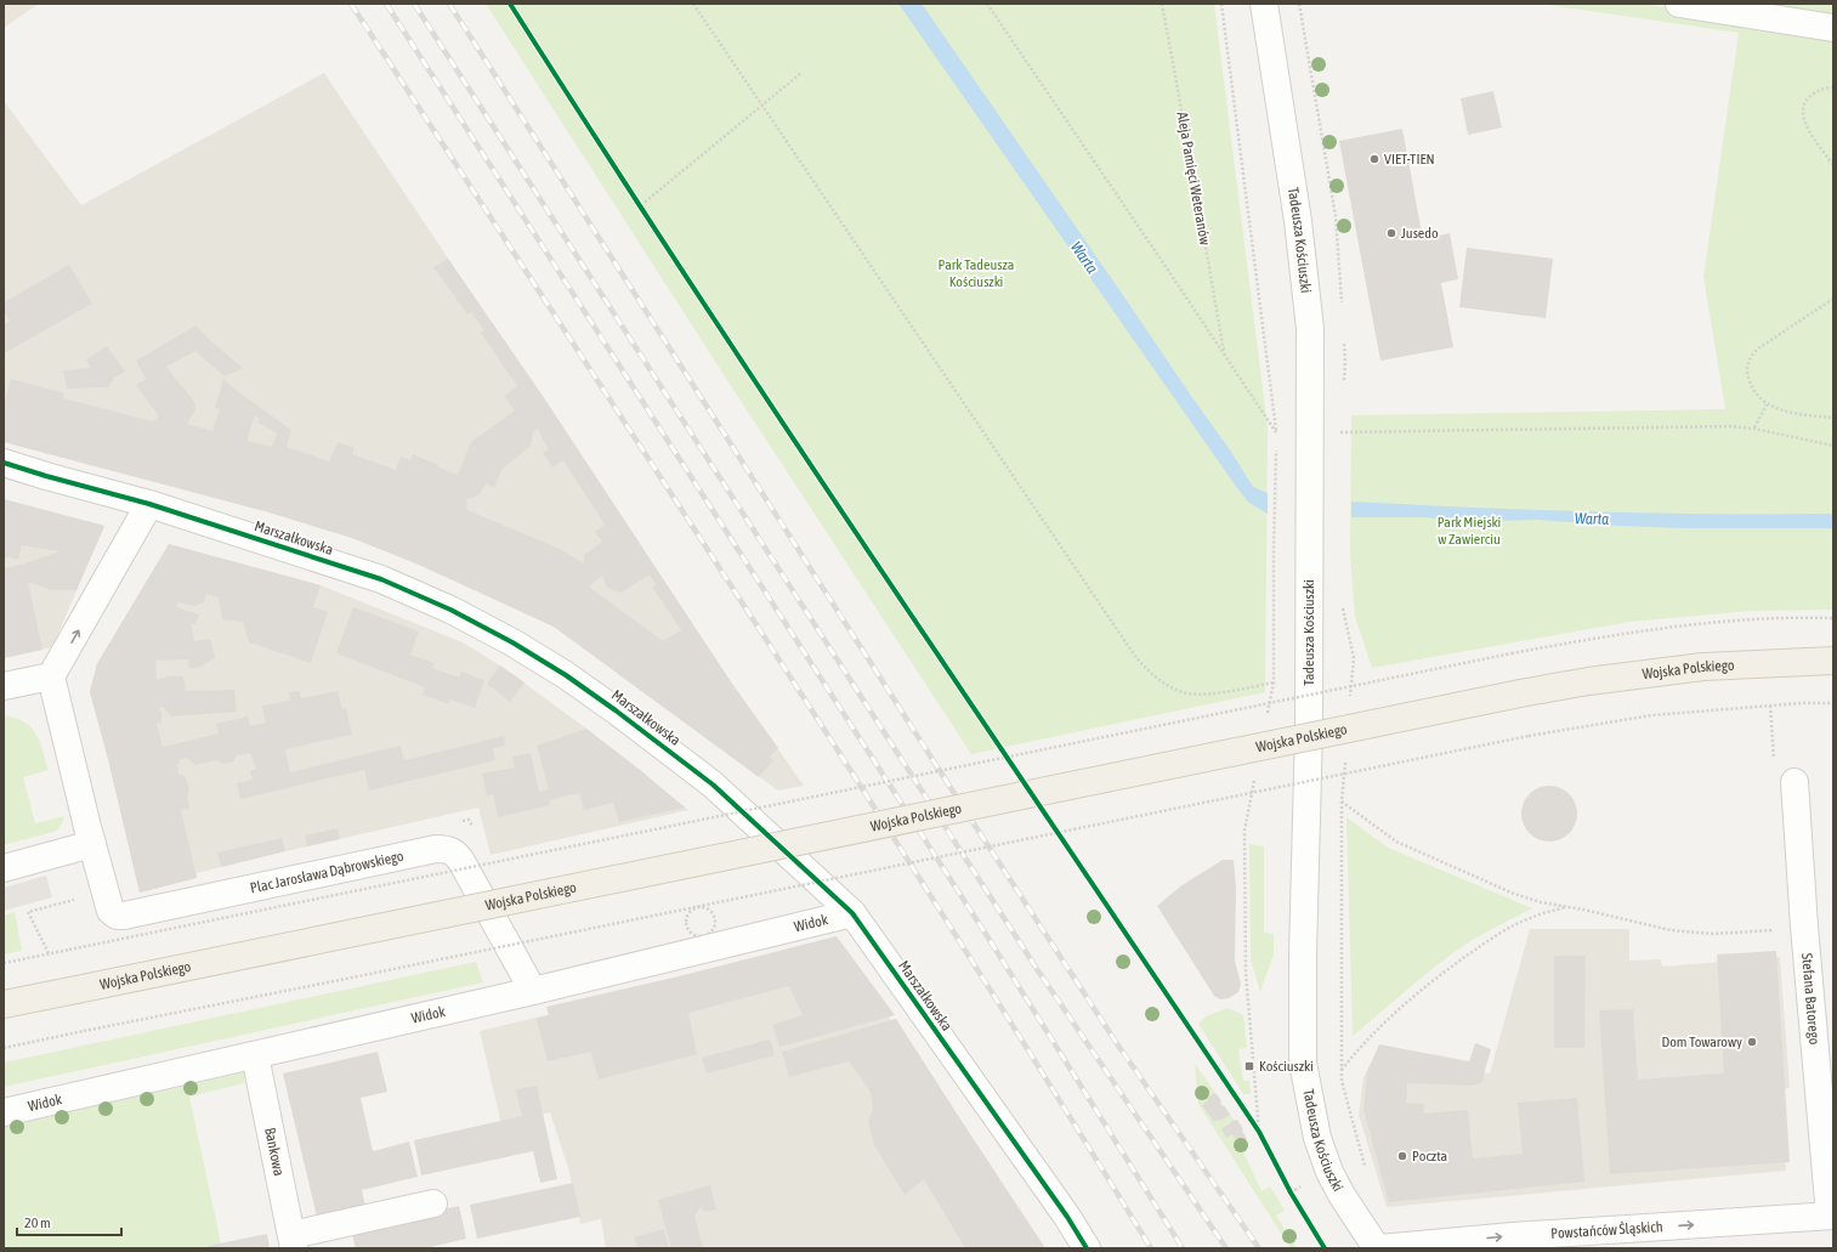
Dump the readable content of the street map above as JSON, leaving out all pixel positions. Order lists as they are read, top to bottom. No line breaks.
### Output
{"streets":{"main road":["Wojska Polskiego"],"street":["Tadeusza Kościuszki","Marszałkowska","Plac Jarosława Dąbrowskiego","Widok","Stefana Batorego","Bankowa","Powstańców Śląskich"],"path":["Aleja Pamięci Weteranów"]},"crossings":[["Tadeusza Kościuszki","Powstańców Śląskich"],["Marszałkowska","Widok"],["Plac Jarosława Dąbrowskiego","Widok"],["Widok","Bankowa"],["Stefana Batorego","Powstańców Śląskich"]],"one_way":["Powstańców Śląskich"],"water":["Warta"],"parks":["Park Tadeusza Kościuszki","Park Miejski w Zawierciu"],"places":{"other":["VIET-TIEN","Jusedo","Dom Towarowy","Poczta"],"transit":["Kościuszki"]},"scale_bar":"20 m"}
